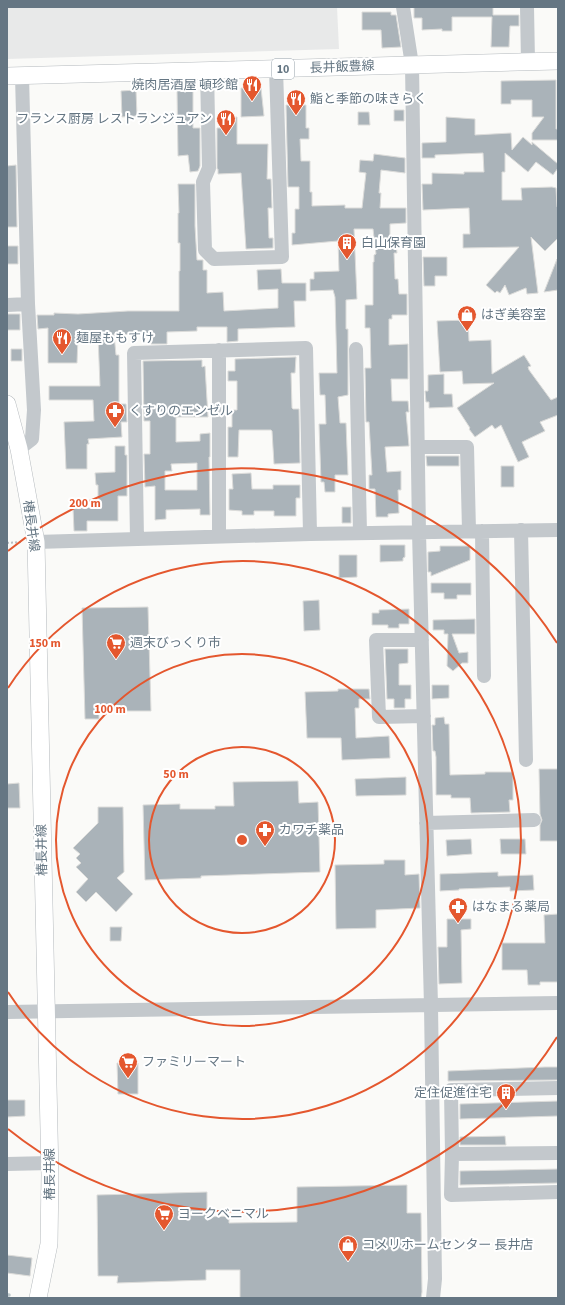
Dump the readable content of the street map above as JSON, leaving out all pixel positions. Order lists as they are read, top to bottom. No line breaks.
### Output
{"streets":{"main road":["長井飯豊線","10","椿長井線"]},"places":{"restaurant":["焼肉居酒屋 頓珍館","鮨と季節の味きらく","フランス厨房 レストランジュアン","麺屋ももすけ"],"building":["白山保育園","定住促進住宅"],"shop":["はぎ美容室","コメリホームセンター 長井店"],"pharmacy":["くすりのエンゼル","カワチ薬品","はなまる薬局"],"supermarket":["週末びっくり市","ファミリーマート","ヨークベニマル"]},"rings":["200 m","150 m","100 m","50 m"]}
